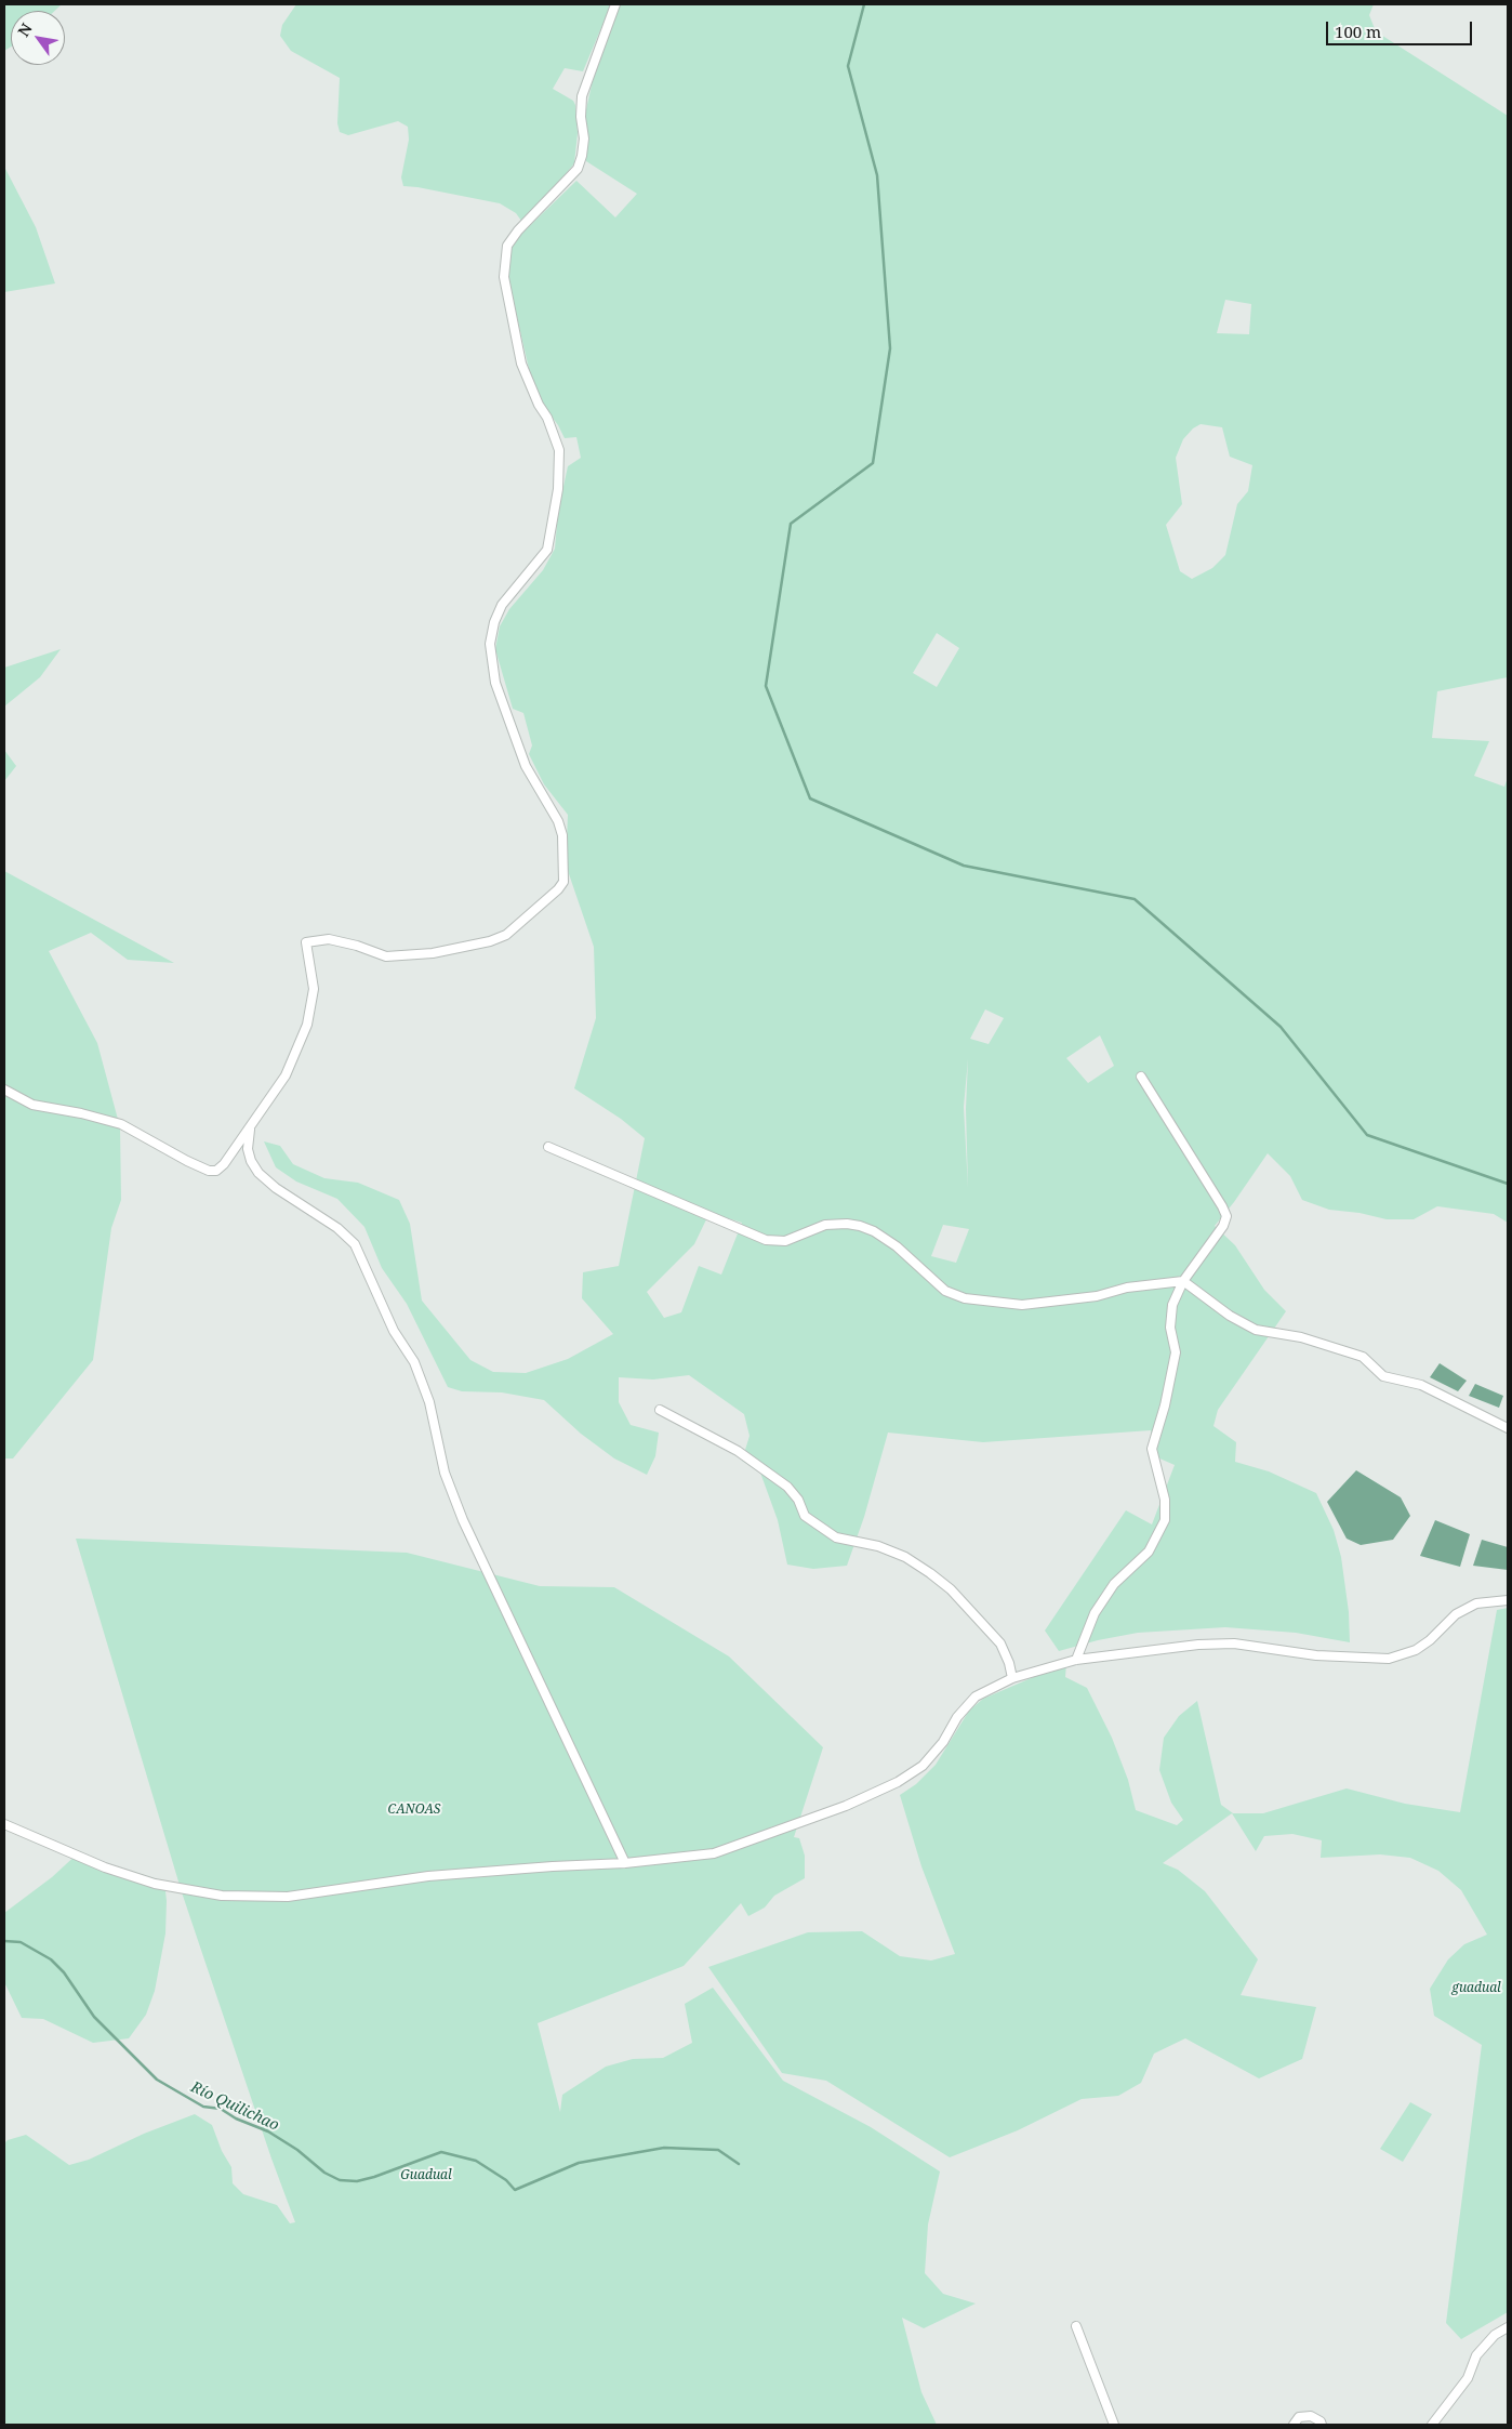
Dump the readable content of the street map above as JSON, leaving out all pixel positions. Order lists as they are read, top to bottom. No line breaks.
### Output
{"water":["Río Quilichao"],"parks":["CANOAS","guadual","Guadual"],"scale_bar":"100 m","north":"top left"}
